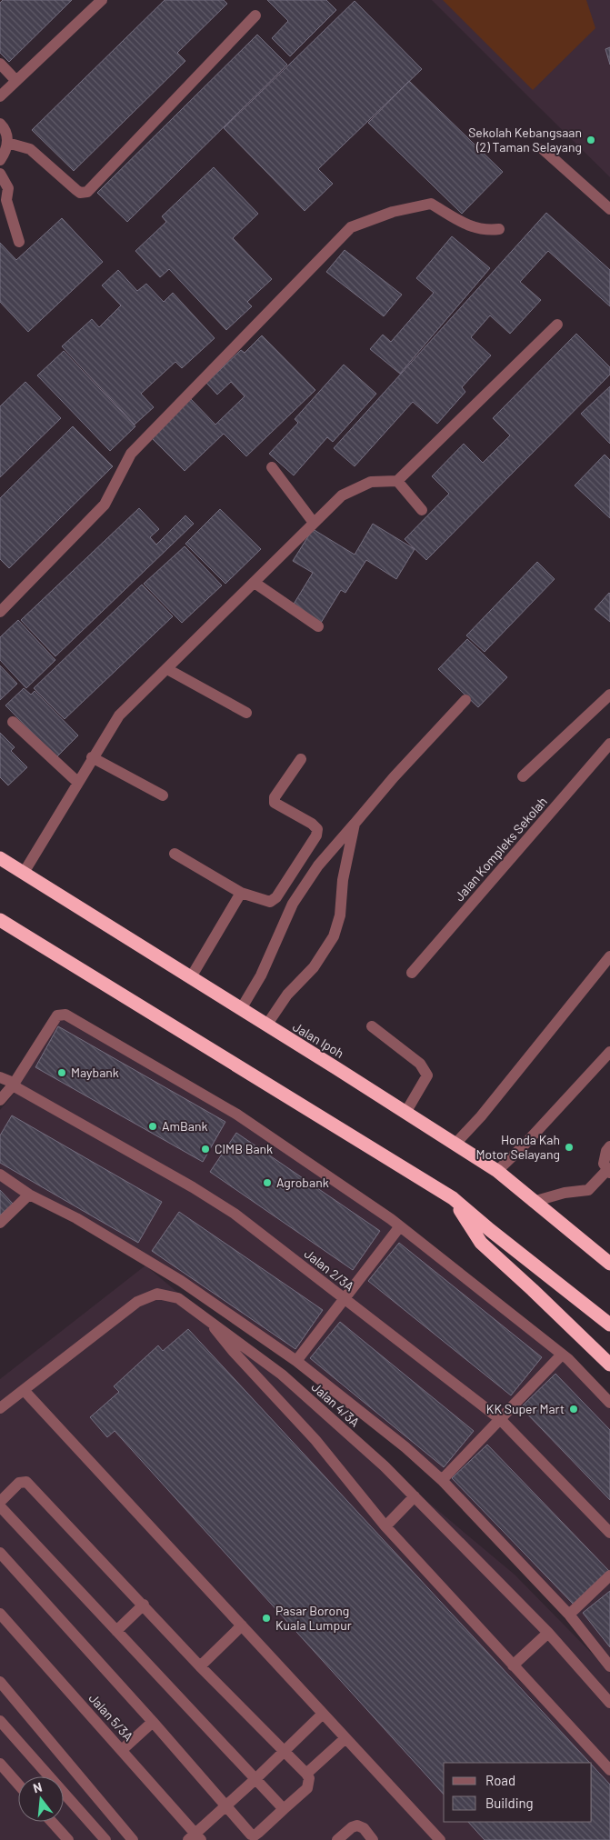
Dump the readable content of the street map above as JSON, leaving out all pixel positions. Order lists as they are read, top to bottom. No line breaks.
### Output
{"streets":{"highway":["Jalan Ipoh"],"street":["Jalan Kompleks Sekolah","Jalan 2/3A","Jalan 4/3A","Jalan 5/3A"]},"places":["Sekolah Kebangsaan (2) Taman Selayang","Maybank","AmBank","Honda Kah Motor Selayang","CIMB Bank","Agrobank","KK Super Mart","Pasar Borong Kuala Lumpur"],"legend":["Road","Building"],"north":"top"}
